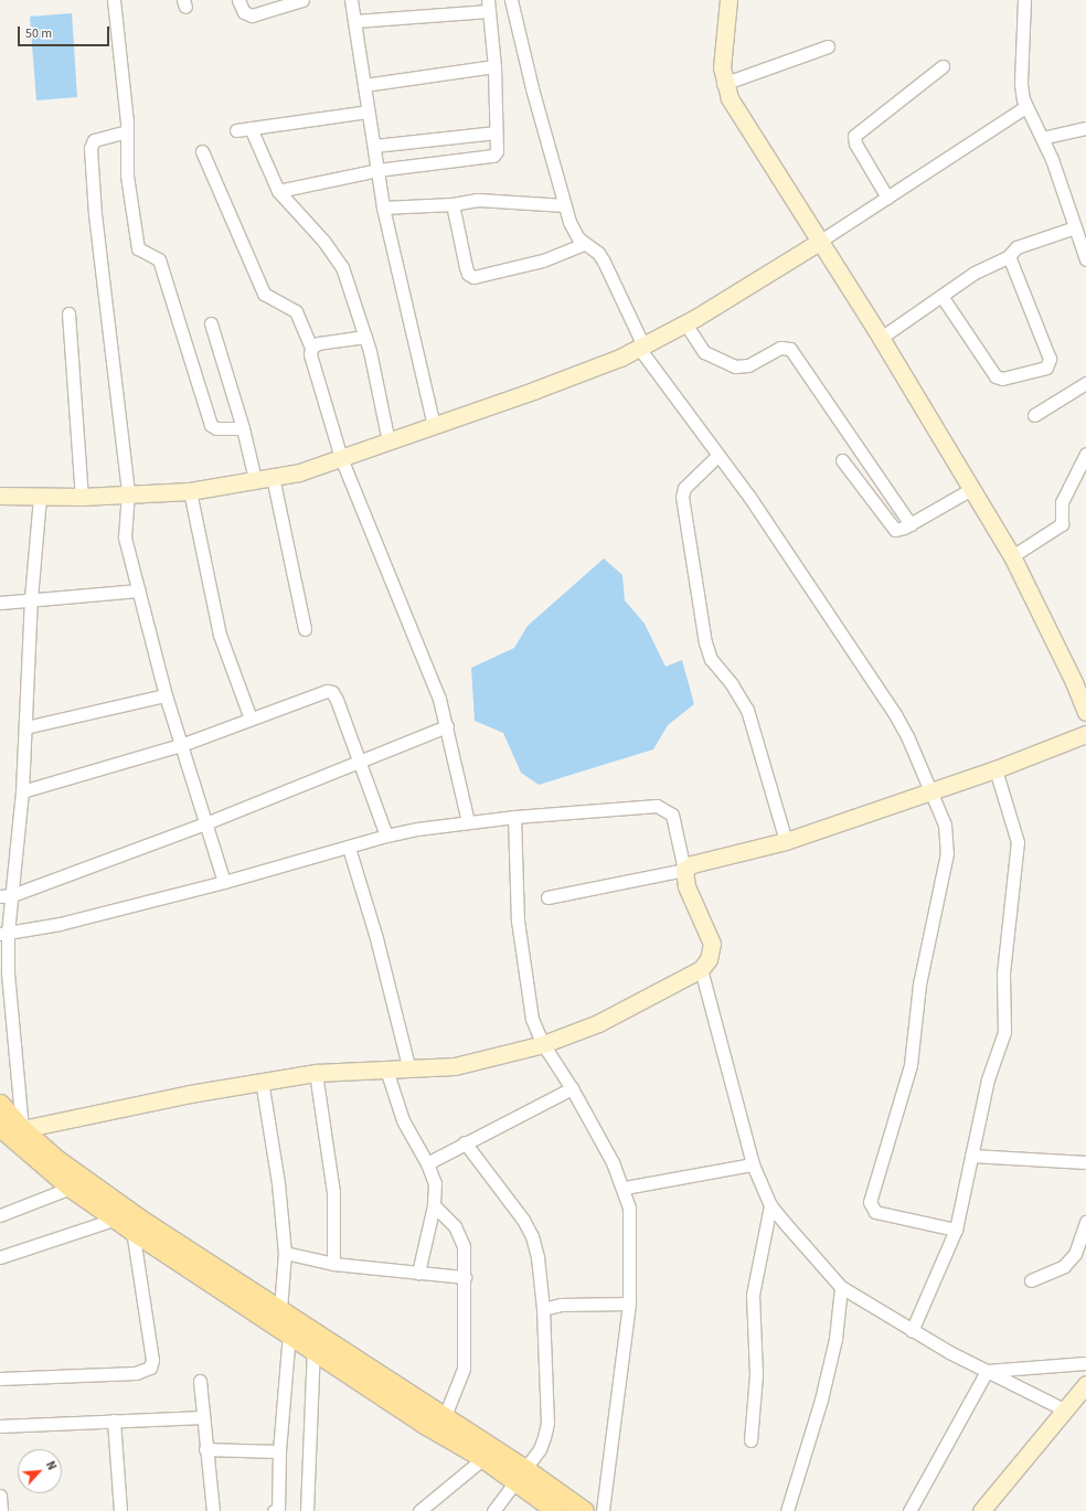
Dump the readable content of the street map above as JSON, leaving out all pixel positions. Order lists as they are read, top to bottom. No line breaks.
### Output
{"scale_bar":"50 m","north":"top right"}
